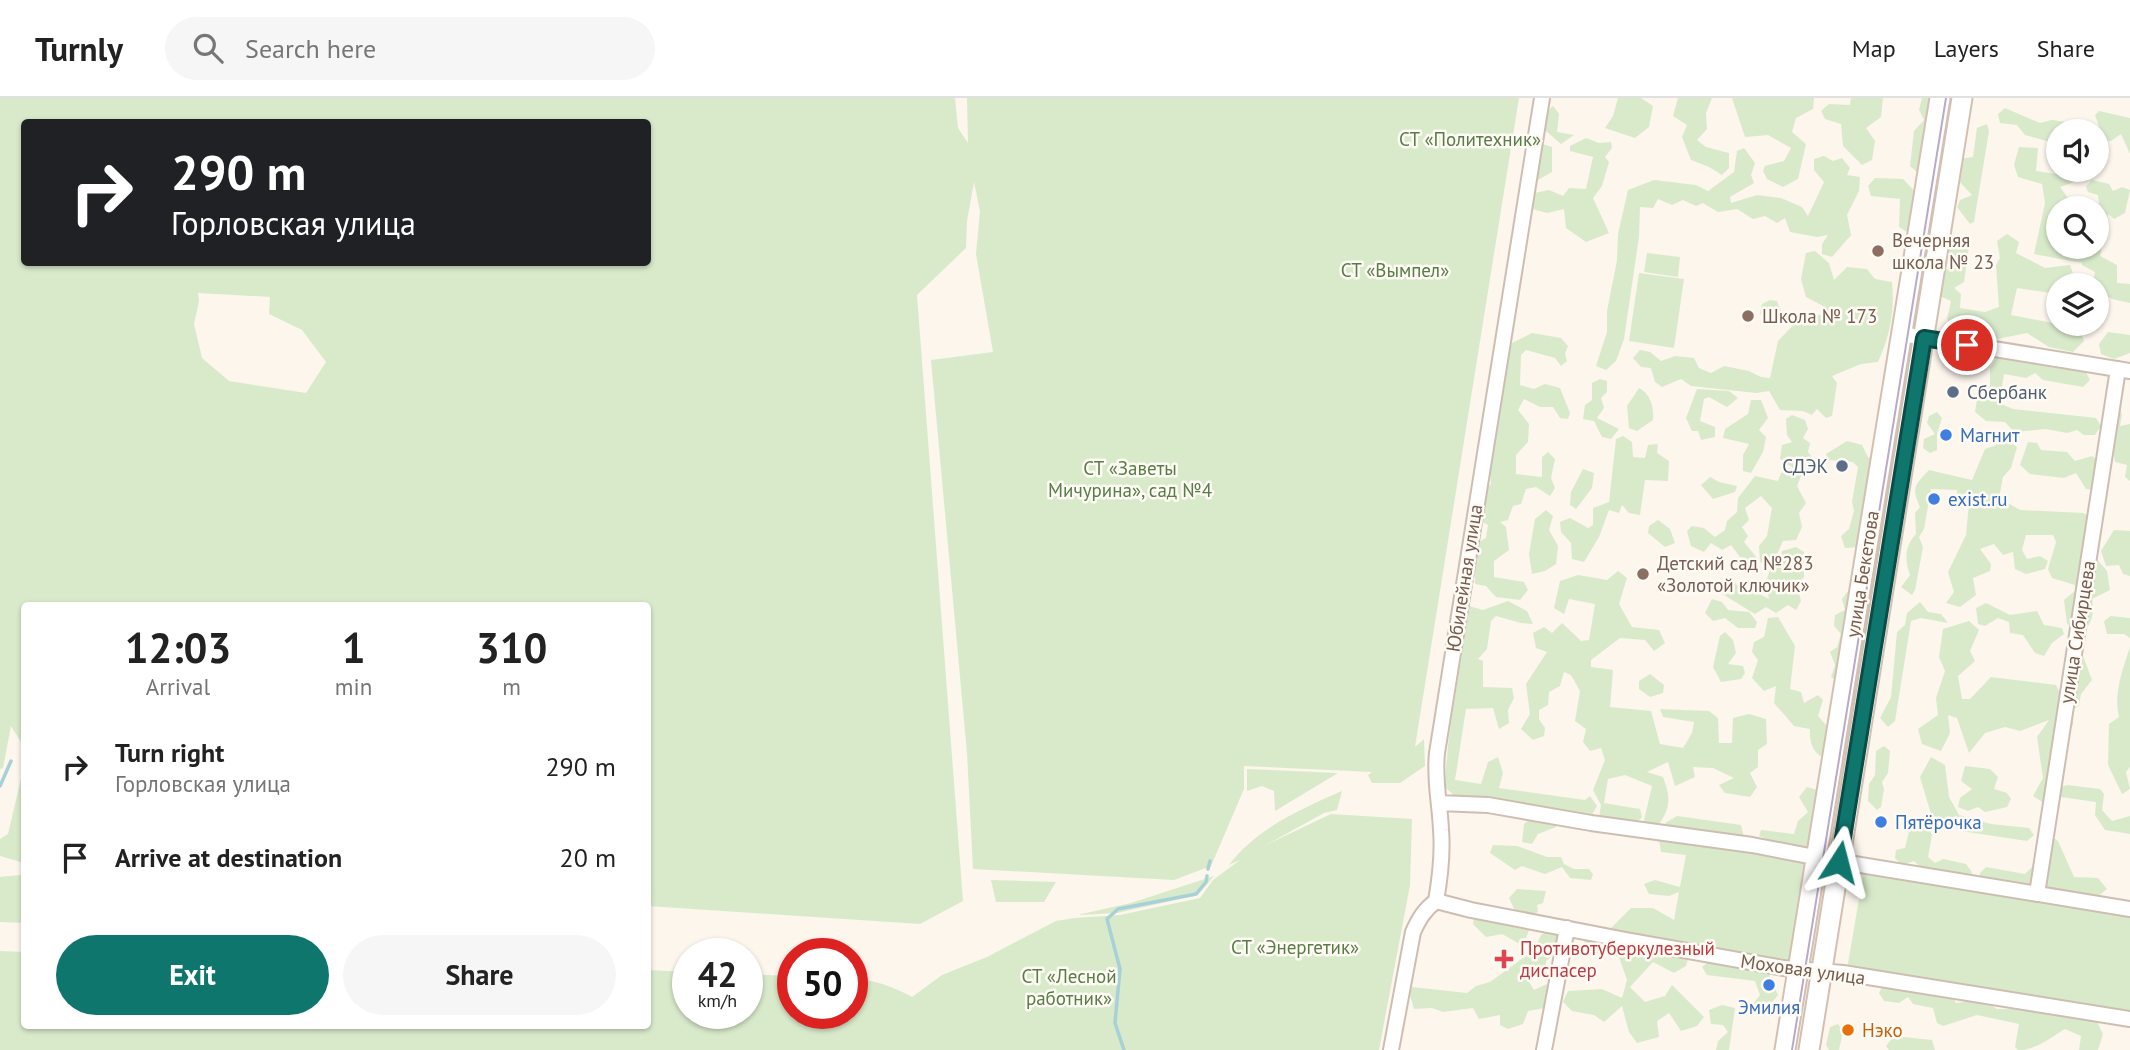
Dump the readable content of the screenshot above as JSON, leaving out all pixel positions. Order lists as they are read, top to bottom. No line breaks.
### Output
{"streets":{"main road":["улица Бекетова"],"street":["Юбилейная улица","улица Сибирцева","Моховая улица"]},"crossings":[["улица Бекетова","Моховая улица"],["Юбилейная улица","Моховая улица"]],"parks":["СТ «Политехник»","СТ «Вымпел»","СТ «Заветы Мичурина», сад №4","СТ «Энергетик»","СТ «Лесной работник»"],"places":{"other":["Вечерняя школа № 23","Школа № 173","Сбербанк","Магнит","СДЭК","exist.ru","Детский сад №283 «Золотой ключик»","Пятёрочка","Эмилия","Нэко"],"health":["Противотуберкулезный диспасер"]},"page":{"header":"Turnly","search":"Search here","nav":["Map","Layers","Share"],"turn":["290 m","Горловская улица"],"eta":["12:03","Arrival","1","min","310","m"],"list":[{"name":"Turn right","note":"Горловская улица","value":"290 m"},{"name":"Arrive at destination","value":"20 m"}],"buttons":["Exit","Share"],"speed":"42 km/h","limit":"50"}}
